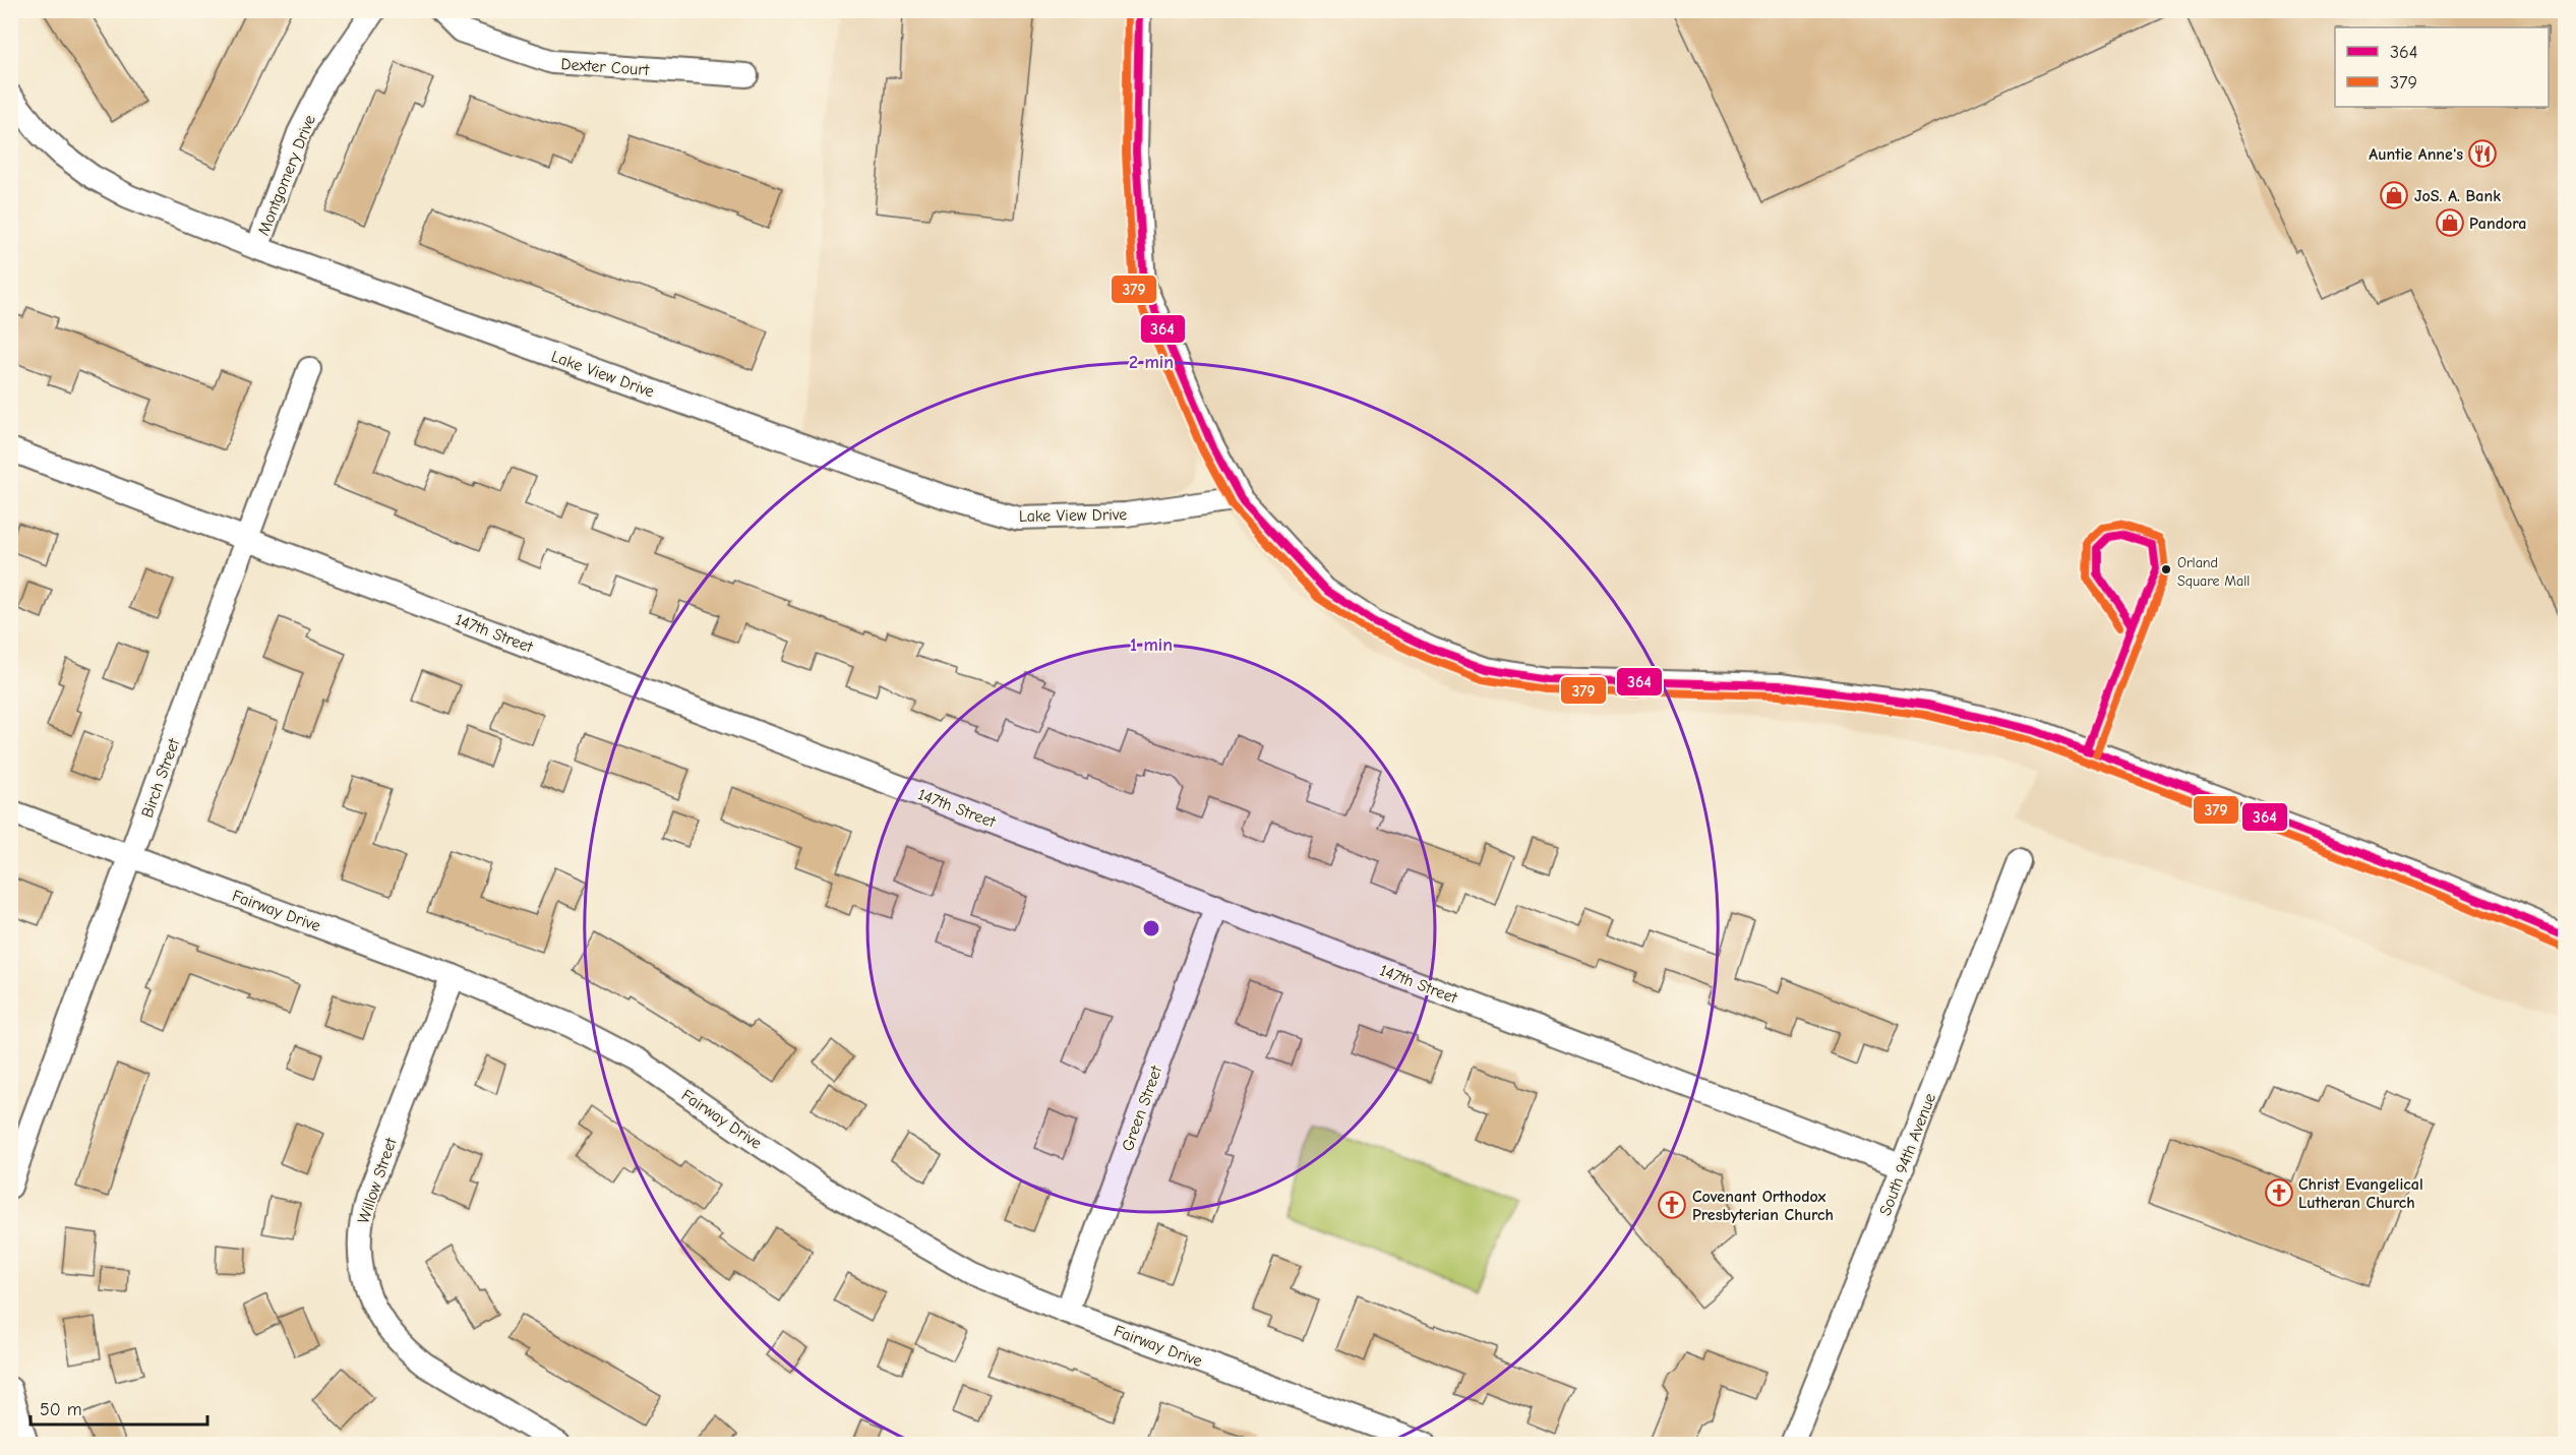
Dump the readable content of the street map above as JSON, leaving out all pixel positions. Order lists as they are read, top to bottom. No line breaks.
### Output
{"streets":{"street":["Dexter Court","Montgomery Drive","Lake View Drive","147th Street","Birch Street","Fairway Drive","Green Street","South 94th Avenue","Willow Street"]},"crossings":[["Montgomery Drive","Lake View Drive"],["147th Street","Birch Street"],["147th Street","Green Street"],["147th Street","South 94th Avenue"],["Birch Street","Fairway Drive"],["Fairway Drive","Green Street"],["Fairway Drive","Willow Street"]],"places":{"restaurant":["Auntie Anne's"],"shop":["JoS. A. Bank","Pandora"],"other":["Orland Square Mall"],"church":["Christ Evangelical Lutheran Church","Covenant Orthodox Presbyterian Church"]},"lines":["transit line 364","transit line 379"],"legend":["364","379"],"scale_bar":"50 m","rings":["2 min","1 min"]}
